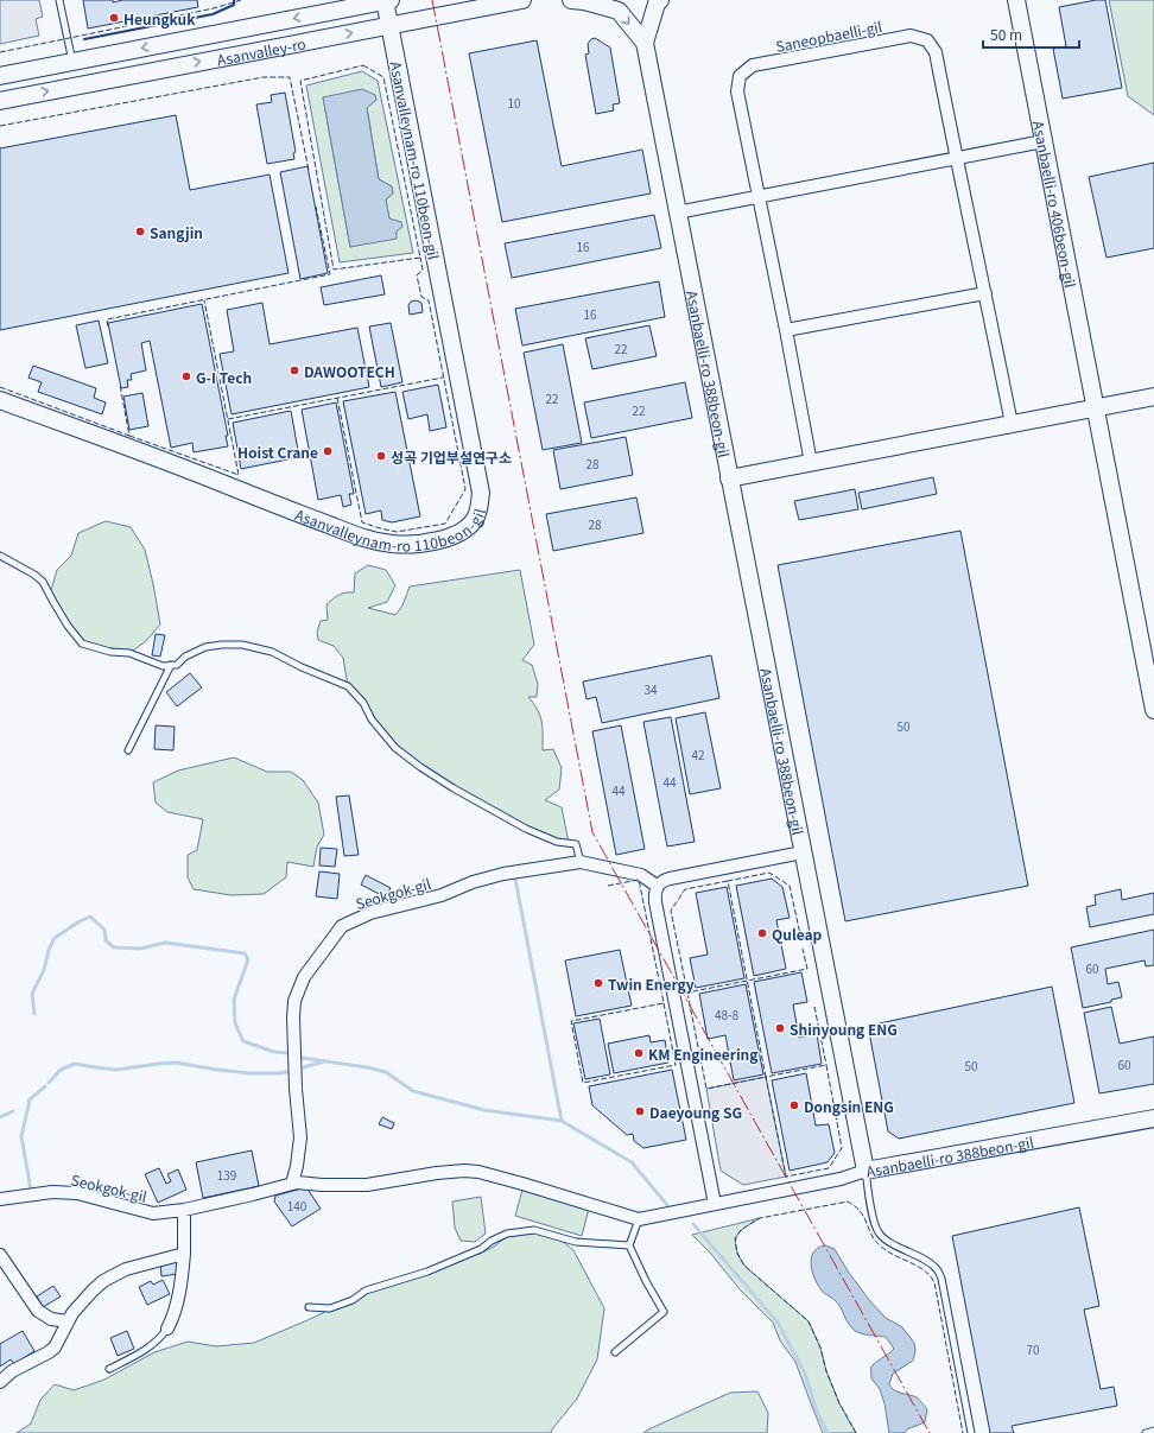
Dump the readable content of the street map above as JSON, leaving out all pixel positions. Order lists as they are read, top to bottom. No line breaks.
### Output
{"streets":{"street":["Saneopbaelli-gil","Asanvalley-ro","Asanvalleynam-ro 110beon-gil","Asanbaelli-ro 406beon-gil","Asanbaelli-ro 388beon-gil","Seokgok-gil"]},"crossings":[["Asanvalley-ro","Asanvalleynam-ro 110beon-gil"],["Asanbaelli-ro 388beon-gil","Seokgok-gil"]],"places":["Heungkuk","Sangjin","DAWOOTECH","G-I Tech","Hoist Crane","성곡 기업부설연구소","Quleap","Twin Energy","Shinyoung ENG","KM Engineering","Dongsin ENG","Daeyoung SG"],"house_numbers":["10","16","16","22","22","22","28","28","34","50","42","44","44","60","48-8","60","50","139","140","70"],"scale_bar":"50 m"}
